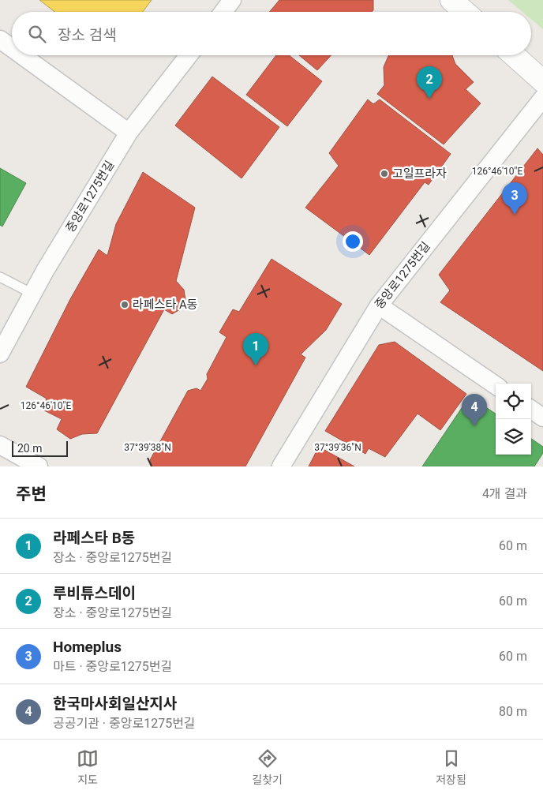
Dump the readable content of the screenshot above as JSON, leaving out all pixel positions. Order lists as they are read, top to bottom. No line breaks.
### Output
{"streets":{"street":["중앙로1275번길"]},"places":["고일프라자","라페스타 A동"],"scale_bar":"20 m","page":{"search":"장소 검색","pins":["2","3","1","4"],"scale":"20 m","heading":["주변","4개 결과"],"list":[{"mark":"1","name":"라페스타 B동","note":"장소 · 중앙로1275번길","value":"60 m"},{"mark":"2","name":"루비튜스데이","note":"장소 · 중앙로1275번길","value":"60 m"},{"mark":"3","name":"Homeplus","note":"마트 · 중앙로1275번길","value":"60 m"},{"mark":"4","name":"한국마사회일산지사","note":"공공기관 · 중앙로1275번길","value":"80 m"}],"nav":["지도","길찾기","저장됨"]},"coordinates":["126°46'10\"E","37°39'38\"N","37°39'36\"N"]}
